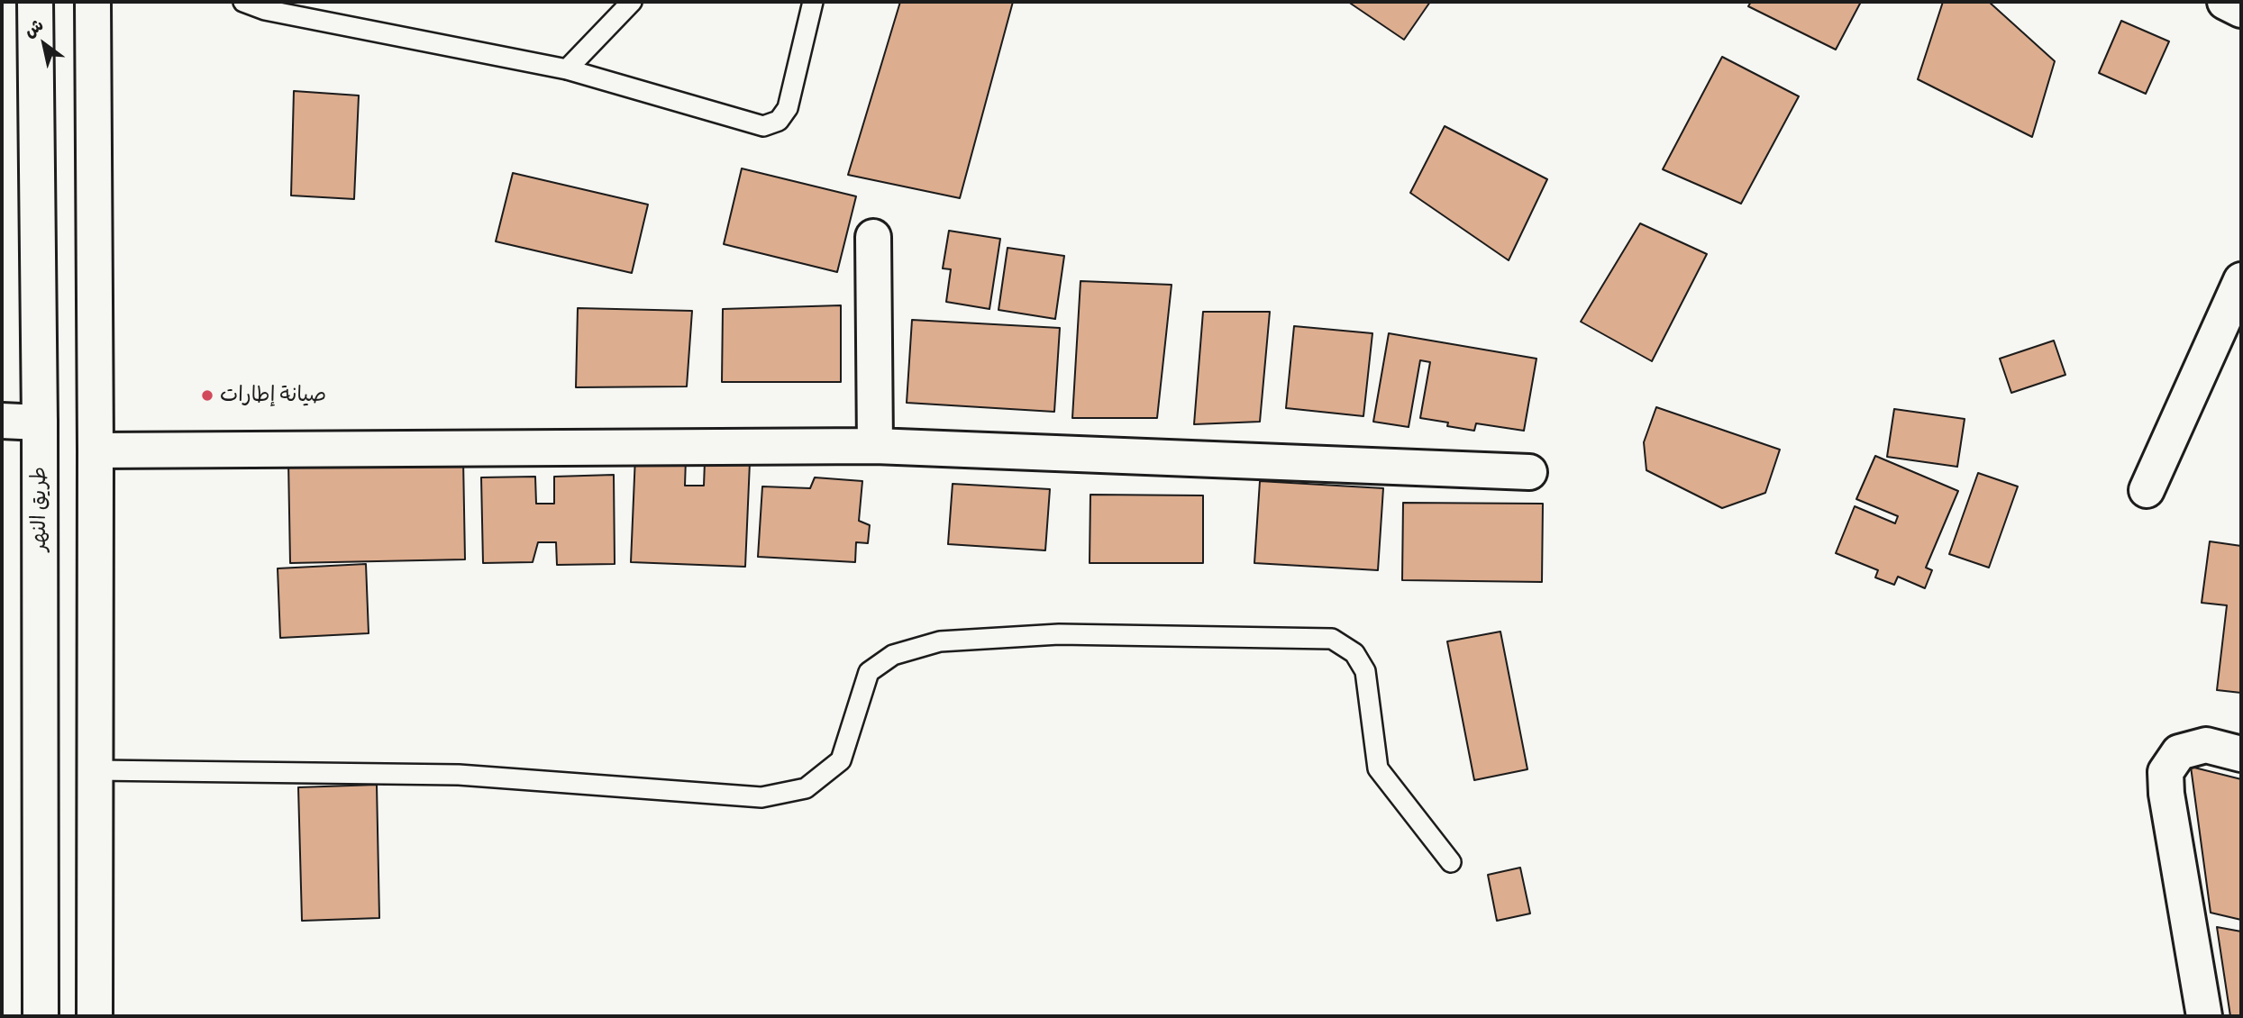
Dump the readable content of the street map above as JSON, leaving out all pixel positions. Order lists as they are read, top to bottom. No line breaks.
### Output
{"streets":{"street":["طريق النهر"]},"places":["صيانة إطارات"],"north":"top left"}
